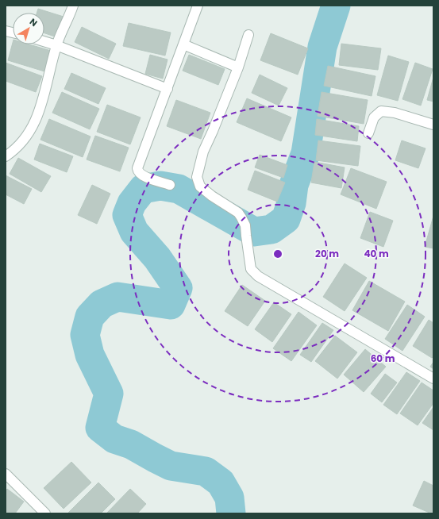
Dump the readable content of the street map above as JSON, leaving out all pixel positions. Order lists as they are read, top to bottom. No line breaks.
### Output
{"north":"top right","rings":["20 m","40 m","60 m"]}
